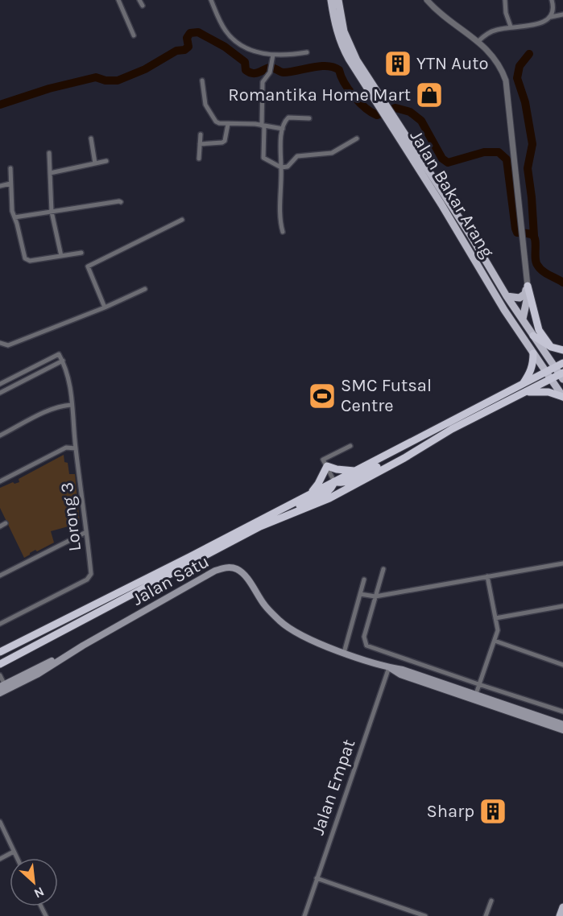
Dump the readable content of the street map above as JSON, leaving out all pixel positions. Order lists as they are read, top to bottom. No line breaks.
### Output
{"streets":{"main road":["Jalan Bakar Arang","Jalan Satu"],"street":["Lorong 3","Jalan Empat"]},"crossings":[["Jalan Satu","Jalan Empat"]],"places":{"building":["YTN Auto","Sharp"],"shop":["Romantika Home Mart"],"sports":["SMC Futsal Centre"]},"north":"bottom right"}
